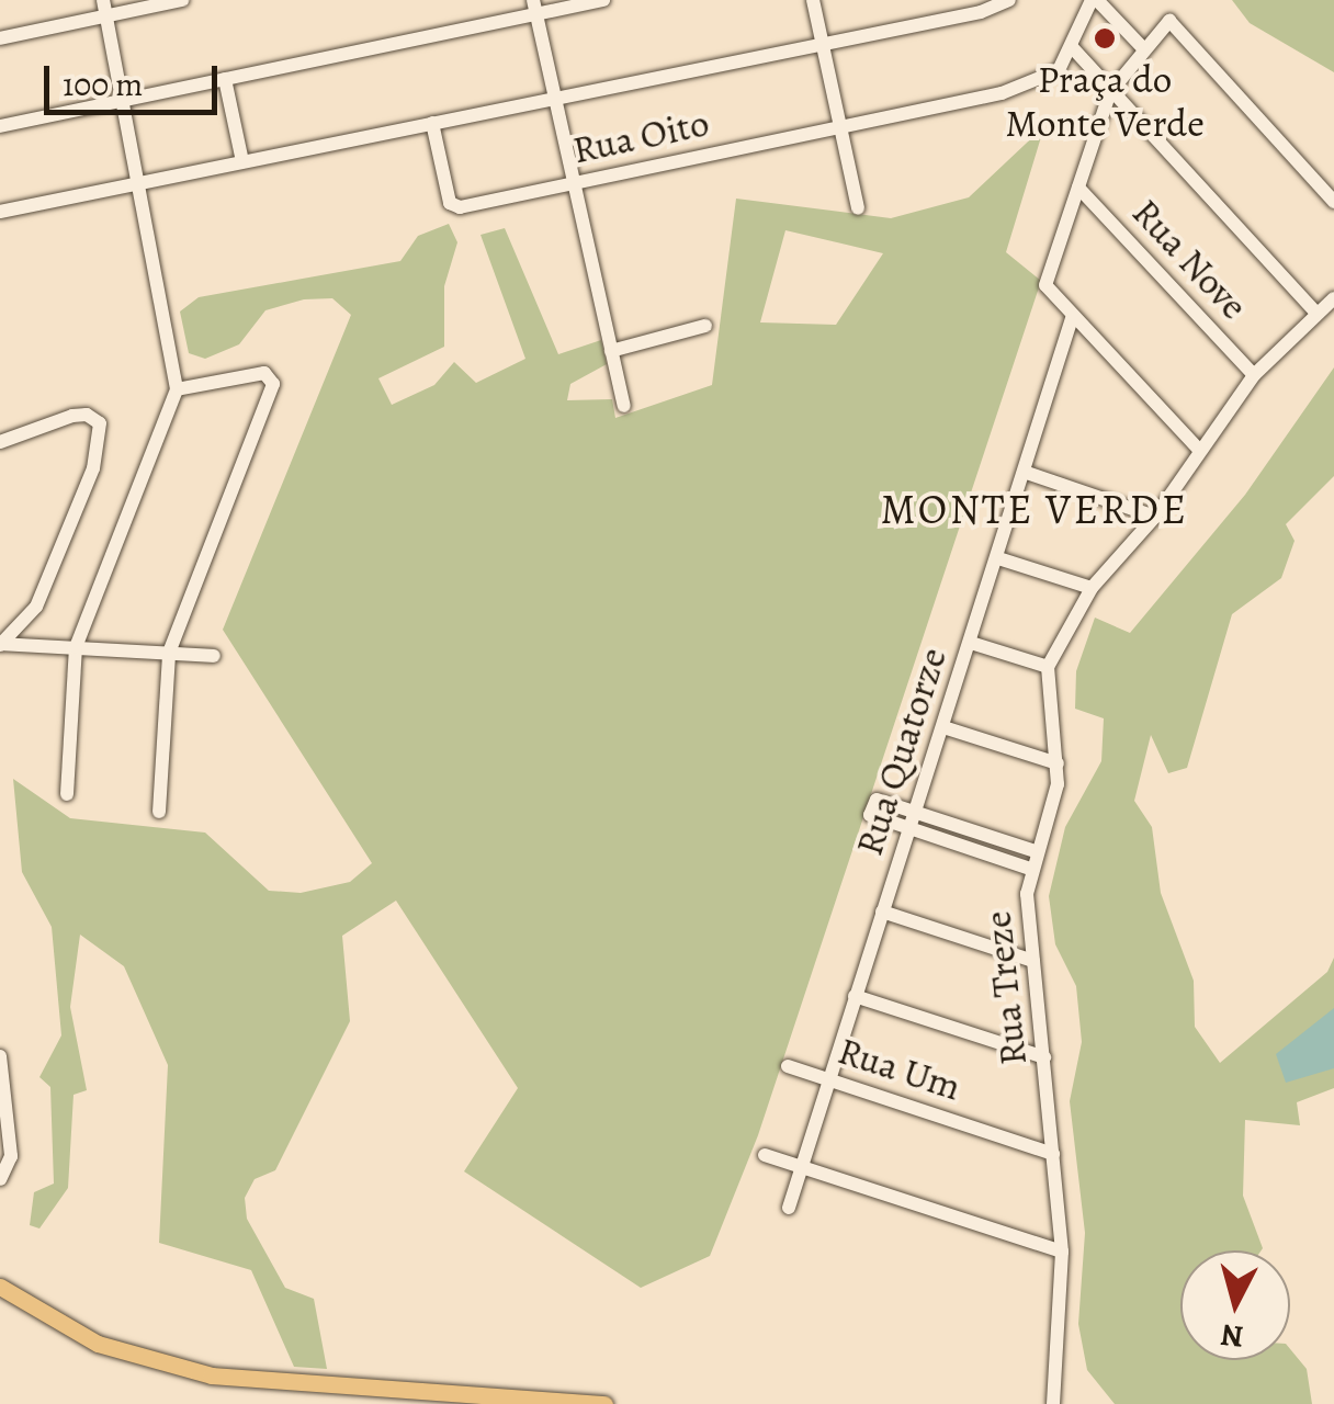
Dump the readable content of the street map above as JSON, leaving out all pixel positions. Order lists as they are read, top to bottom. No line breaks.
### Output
{"streets":{"street":["Rua Oito","Rua Nove","Rua Quatorze","Rua Treze","Rua Um"]},"crossings":[["Rua Quatorze","Rua Um"],["Rua Treze","Rua Um"]],"districts":["MONTE VERDE"],"places":["Praça do Monte Verde"],"scale_bar":"100 m","north":"bottom"}
